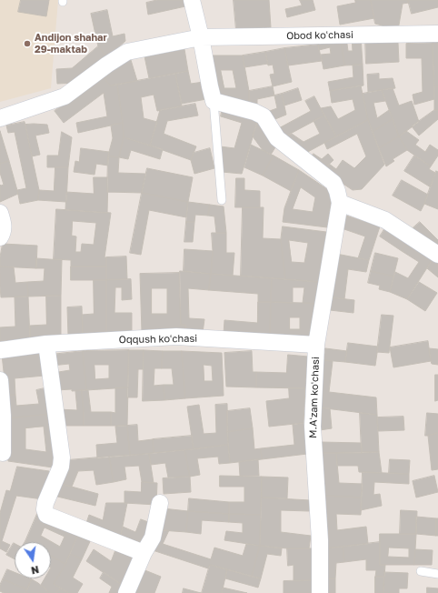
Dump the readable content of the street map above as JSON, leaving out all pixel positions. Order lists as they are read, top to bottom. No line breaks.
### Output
{"streets":{"street":["Obod koʻchasi","Oqqush koʻchasi","M.Aʻzam koʻchasi"]},"crossings":[["Oqqush koʻchasi","M.Aʻzam koʻchasi"]],"places":["Andijon shahar 29-maktab"],"north":"bottom"}
